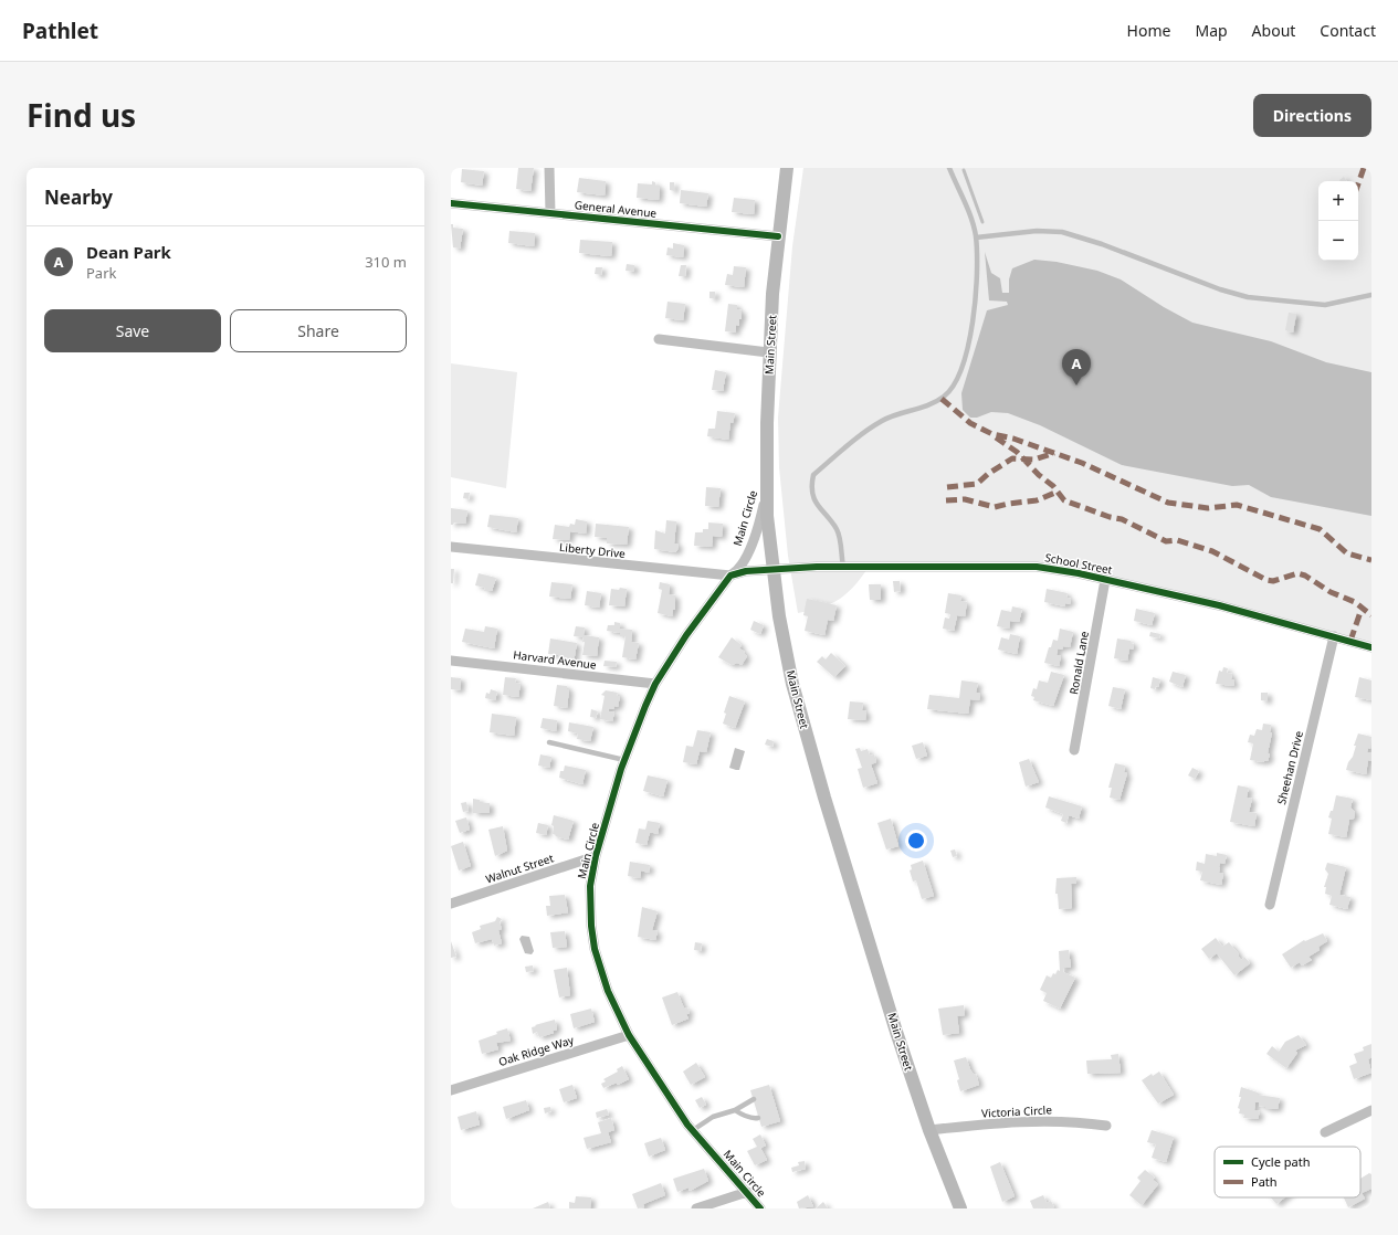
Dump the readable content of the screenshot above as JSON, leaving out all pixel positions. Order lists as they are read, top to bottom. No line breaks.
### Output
{"streets":{"main road":["Main Street"],"street":["General Avenue","Main Circle","Liberty Drive","School Street","Harvard Avenue","Ronald Lane","Sheehan Drive","Walnut Street","Oak Ridge Way","Victoria Circle"]},"crossings":[["General Avenue","Main Street"],["Main Street","Main Circle"],["Main Street","School Street"],["Main Street","Victoria Circle"],["Main Circle","Liberty Drive"],["Main Circle","Harvard Avenue"],["Main Circle","Walnut Street"],["Main Circle","Oak Ridge Way"],["School Street","Ronald Lane"],["School Street","Sheehan Drive"]],"legend":["Cycle path","Path"],"page":{"header":"Pathlet","nav":["Home","Map","About","Contact"],"title":"Find us","buttons":["Directions",["Save","Share"]],"heading":"Nearby","map_buttons":["+","−"],"list":[{"mark":"A","name":"Dean Park","note":"Park","value":"310 m"}],"pins":"A"}}
